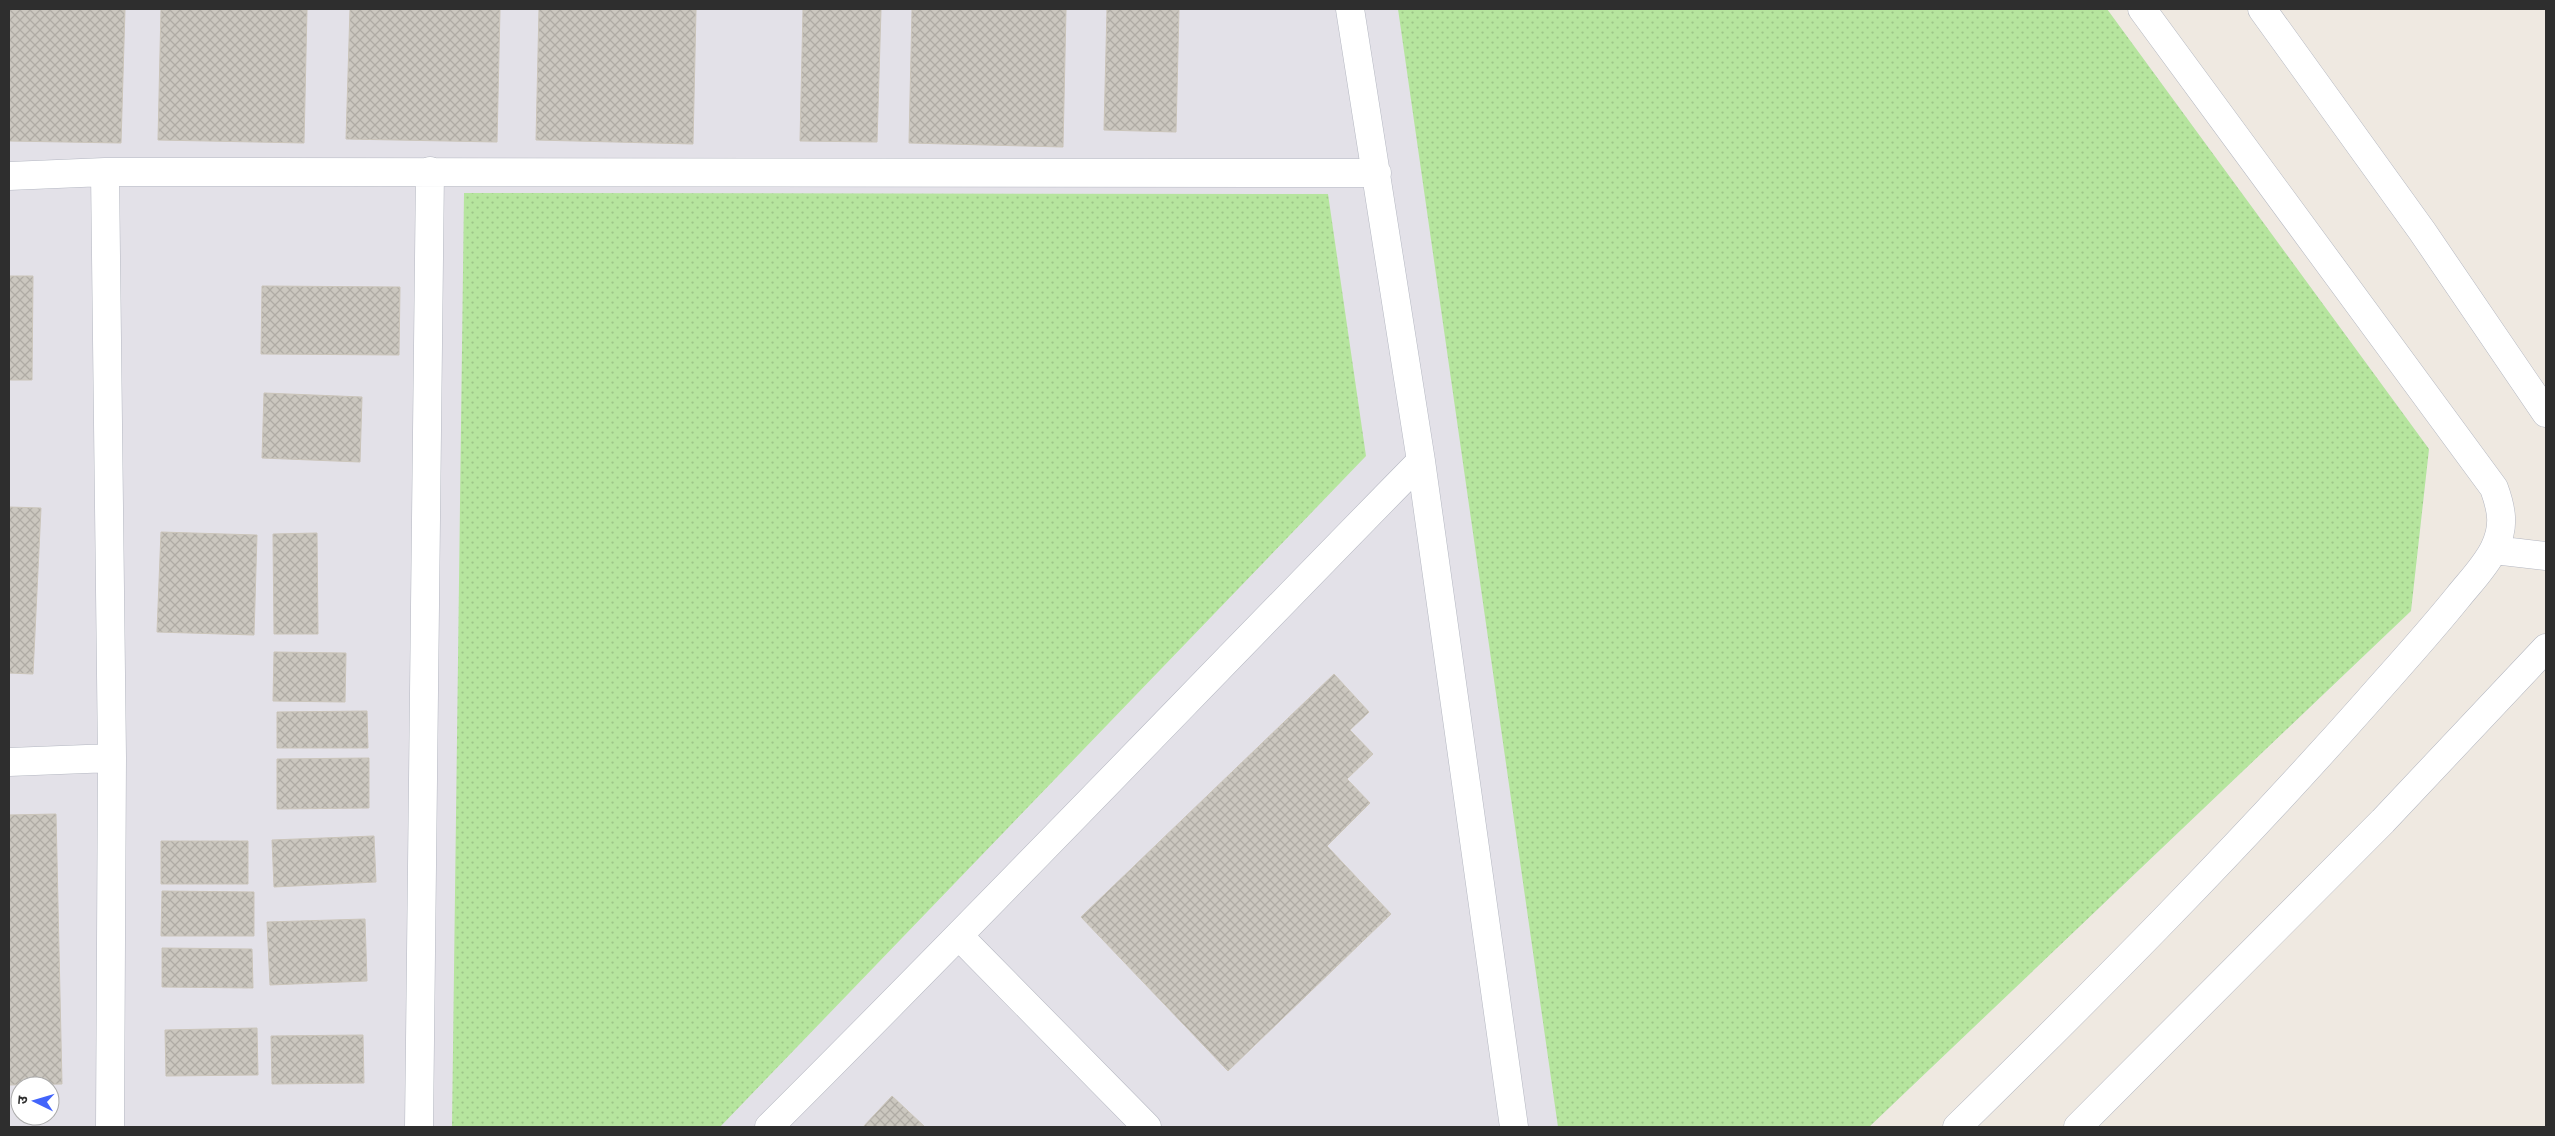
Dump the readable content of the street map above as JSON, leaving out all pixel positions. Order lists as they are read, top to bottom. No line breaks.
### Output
{"north":"left"}
